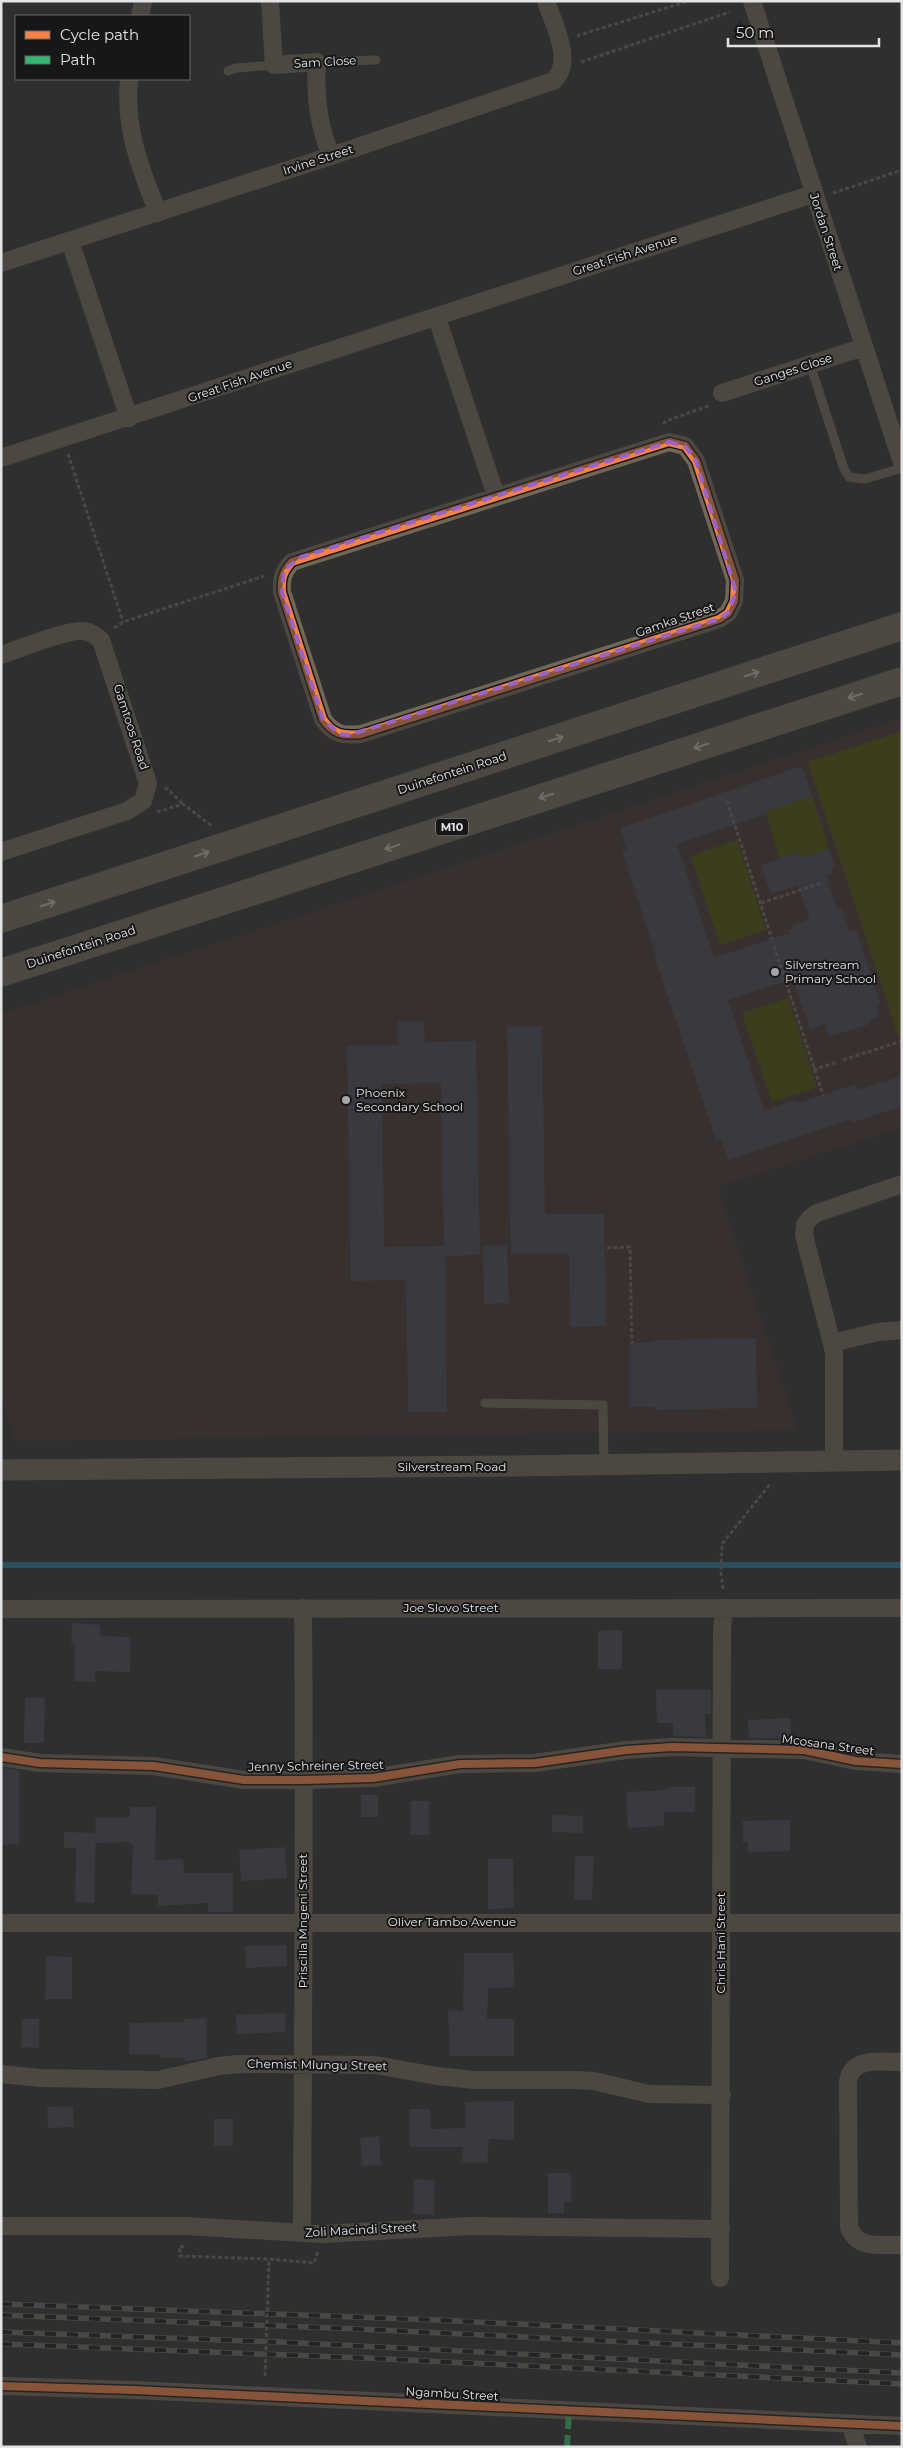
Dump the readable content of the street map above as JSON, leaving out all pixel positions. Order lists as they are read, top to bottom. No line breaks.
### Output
{"streets":{"main road":["Duinefontein Road","M10"],"street":["Sam Close","Irvine Street","Jordan Street","Great Fish Avenue","Ganges Close","Gamka Street","Gamtoos Road","Silverstream Road","Joe Slovo Street","Mcosana Street","Jenny Schreiner Street","Priscilla Mngeni Street","Oliver Tambo Avenue","Chris Hani Street","Chemist Mlungu Street","Zoli Macindi Street","Ngambu Street"]},"crossings":[["Jordan Street","Great Fish Avenue"],["Jordan Street","Ganges Close"],["Joe Slovo Street","Priscilla Mngeni Street"],["Joe Slovo Street","Chris Hani Street"],["Mcosana Street","Jenny Schreiner Street"],["Mcosana Street","Chris Hani Street"],["Jenny Schreiner Street","Priscilla Mngeni Street"],["Jenny Schreiner Street","Chris Hani Street"],["Priscilla Mngeni Street","Oliver Tambo Avenue"],["Priscilla Mngeni Street","Chemist Mlungu Street"],["Priscilla Mngeni Street","Zoli Macindi Street"],["Oliver Tambo Avenue","Chris Hani Street"],["Chris Hani Street","Chemist Mlungu Street"],["Chris Hani Street","Zoli Macindi Street"]],"places":["Silverstream Primary School","Phoenix Secondary School"],"legend":["Cycle path","Path"],"scale_bar":"50 m"}
